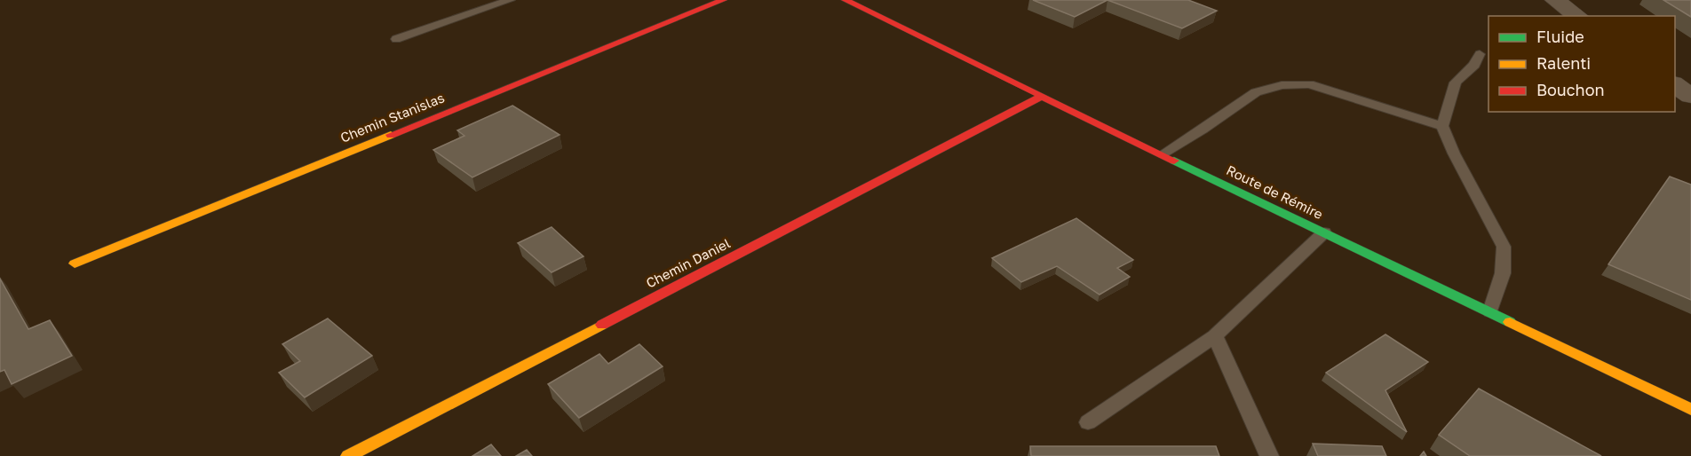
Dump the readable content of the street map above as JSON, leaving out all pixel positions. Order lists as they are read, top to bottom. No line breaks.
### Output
{"streets":{"street":["Chemin Stanislas","Route de Rémire","Chemin Daniel"]},"crossings":[["Route de Rémire","Chemin Daniel"]],"legend":["Fluide","Ralenti","Bouchon"]}
